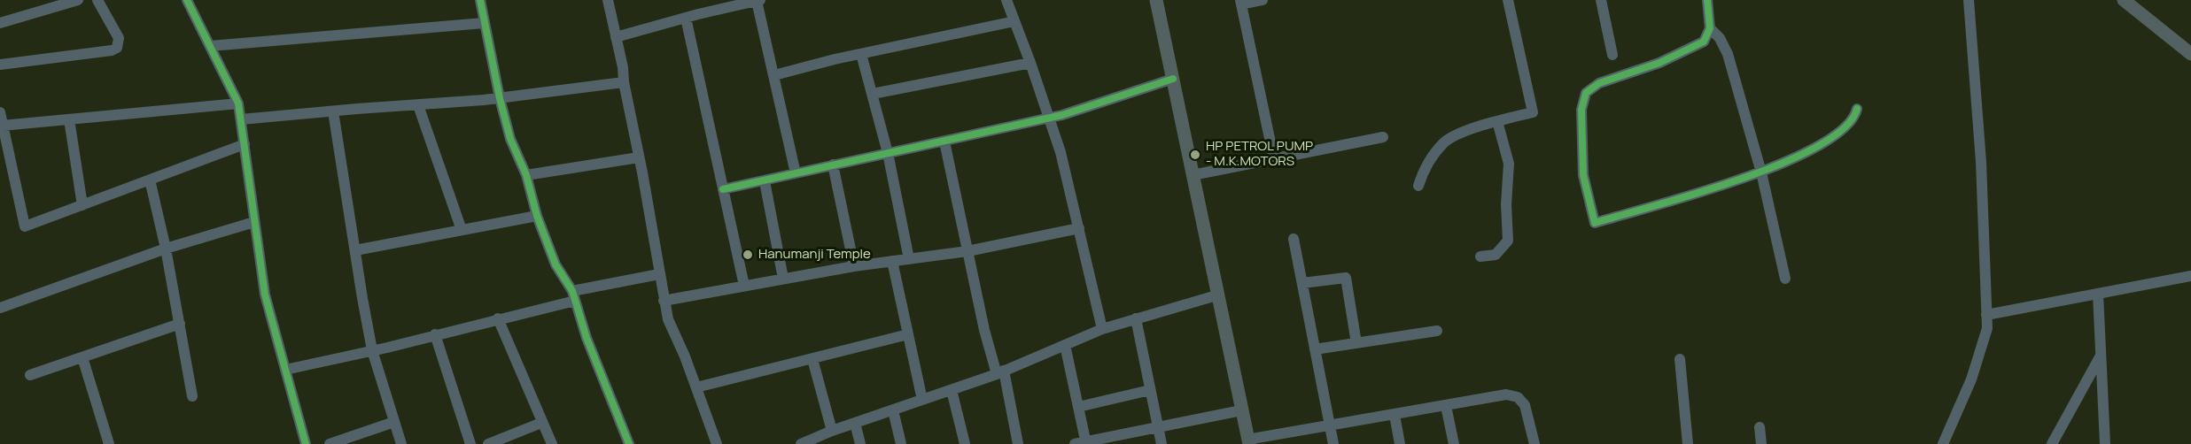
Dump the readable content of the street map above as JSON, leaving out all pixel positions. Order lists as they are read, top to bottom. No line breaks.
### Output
{"places":["HP PETROL PUMP - M.K.MOTORS","Hanumanji Temple"]}
